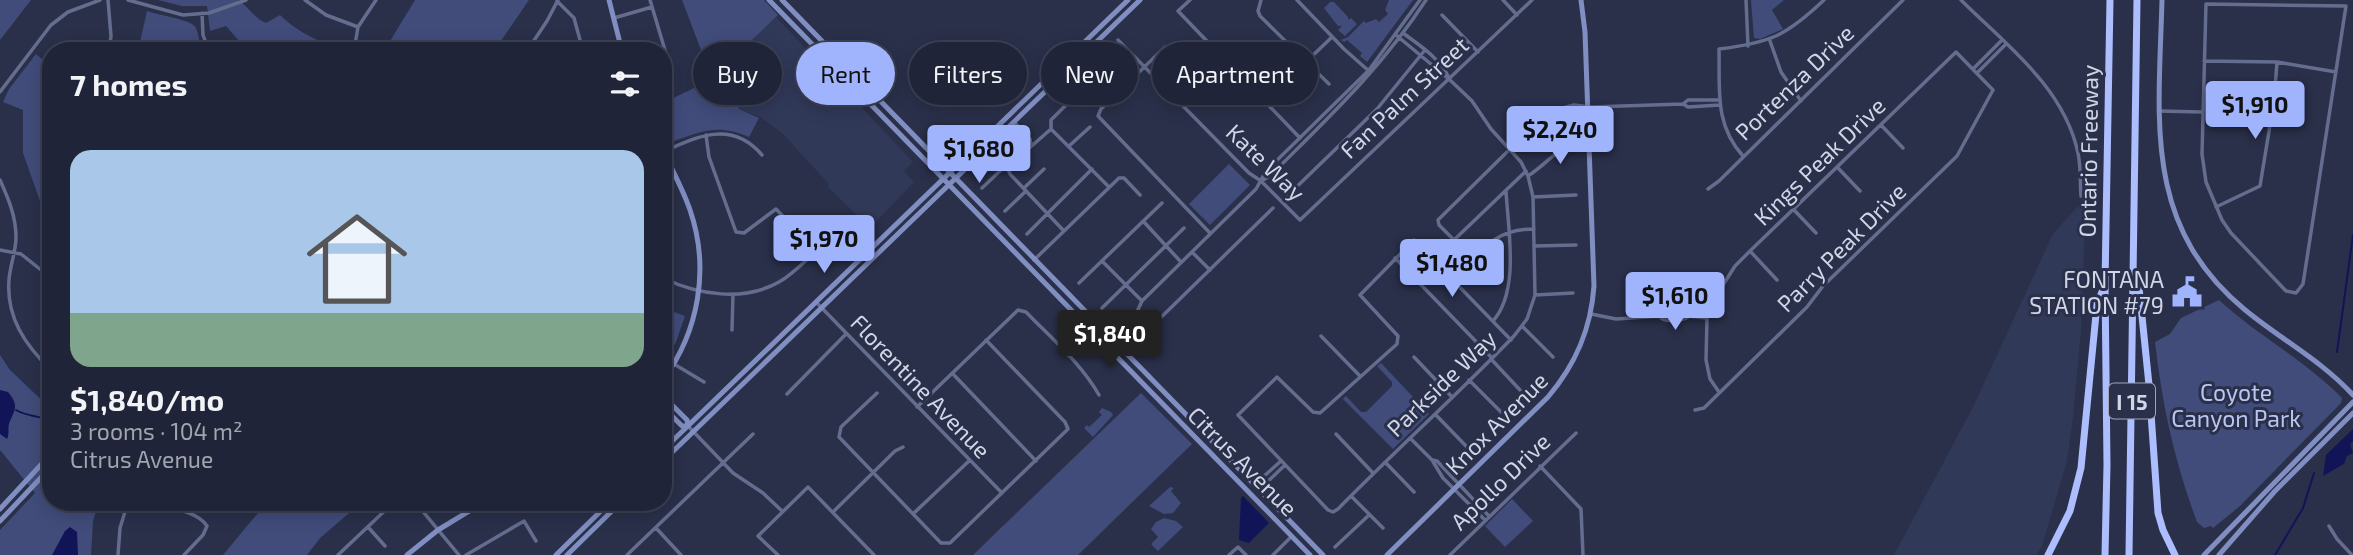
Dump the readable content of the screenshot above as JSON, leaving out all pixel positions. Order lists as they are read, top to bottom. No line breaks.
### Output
{"streets":{"highway":["Ontario Freeway","I 15"],"main road":["Knox Avenue","Citrus Avenue"],"street":["Portenza Drive","Fan Palm Street","Kings Peak Drive","Kate Way","Parry Peak Drive","Parkside Way","Florentine Avenue","Apollo Drive"]},"crossings":[["Fan Palm Street","Kate Way"],["Fan Palm Street","Parkside Way"]],"parks":["Coyote Canyon Park"],"places":{"public building":["FONTANA STATION #79"]},"page":{"chip":["Buy","Rent","Filters","New","Apartment"],"heading":"7 homes","price":["$1,910","$2,240","$1,680","$1,970","$1,480","$1,610","$1,840"],"list":[{"name":"$1,840/mo","note":"3 rooms · 104 m² · Citrus Avenue"}]}}
